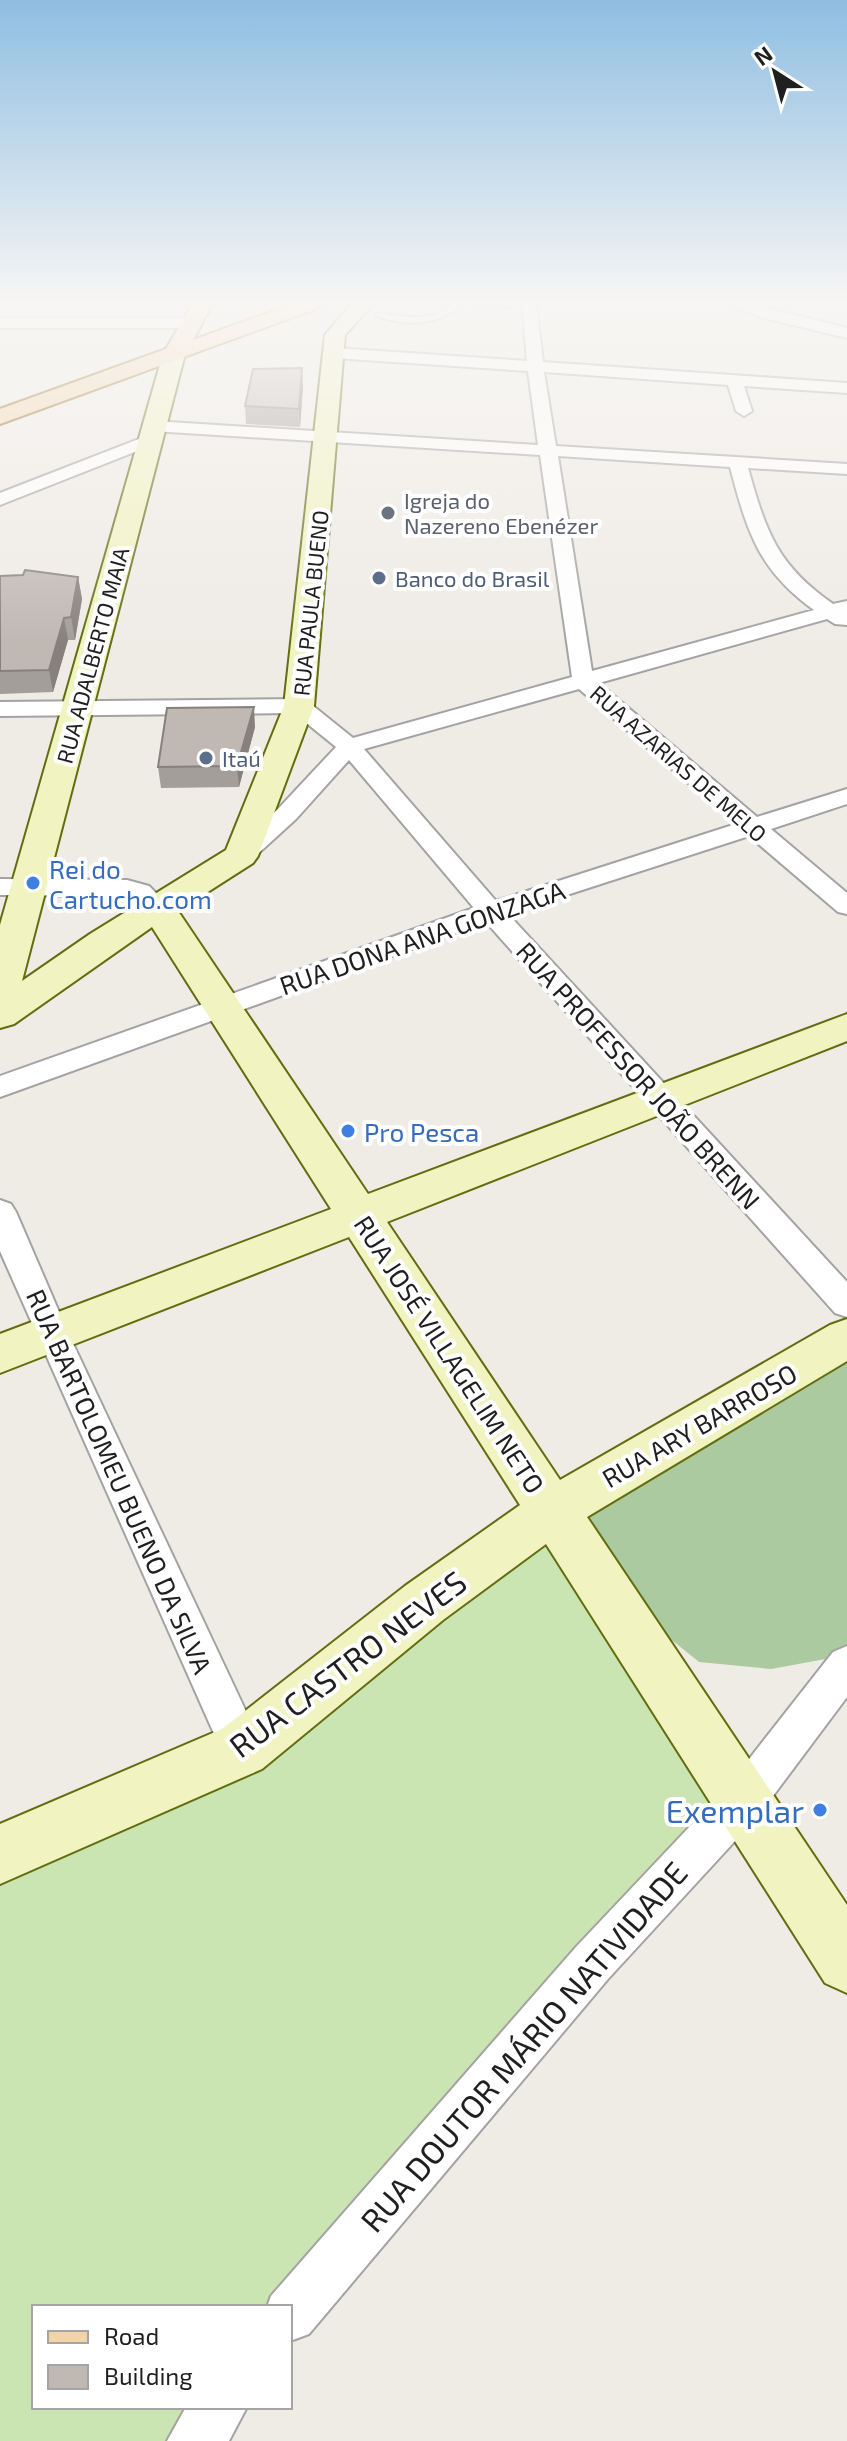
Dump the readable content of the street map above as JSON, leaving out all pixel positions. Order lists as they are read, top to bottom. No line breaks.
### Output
{"streets":{"main road":["RUA PAULA BUENO","RUA ADALBERTO MAIA","RUA JOSÉ VILLAGELIM NETO","RUA ARY BARROSO","RUA CASTRO NEVES"],"street":["RUA AZARIAS DE MELO","RUA DONA ANA GONZAGA","RUA PROFESSOR JOÃO BRENN","RUA BARTOLOMEU BUENO DA SILVA","RUA DOUTOR MÁRIO NATIVIDADE"]},"crossings":[["RUA PAULA BUENO","RUA PROFESSOR JOÃO BRENN"],["RUA AZARIAS DE MELO","RUA DONA ANA GONZAGA"],["RUA DONA ANA GONZAGA","RUA PROFESSOR JOÃO BRENN"],["RUA DONA ANA GONZAGA","RUA JOSÉ VILLAGELIM NETO"],["RUA JOSÉ VILLAGELIM NETO","RUA ARY BARROSO"],["RUA JOSÉ VILLAGELIM NETO","RUA CASTRO NEVES"],["RUA JOSÉ VILLAGELIM NETO","RUA DOUTOR MÁRIO NATIVIDADE"],["RUA ARY BARROSO","RUA CASTRO NEVES"],["RUA BARTOLOMEU BUENO DA SILVA","RUA CASTRO NEVES"]],"places":["Igreja do Nazereno Ebenézer","Banco do Brasil","Itaú","Rei do Cartucho.com","Pro Pesca","Exemplar"],"legend":["Road","Building"],"north":"top left"}
